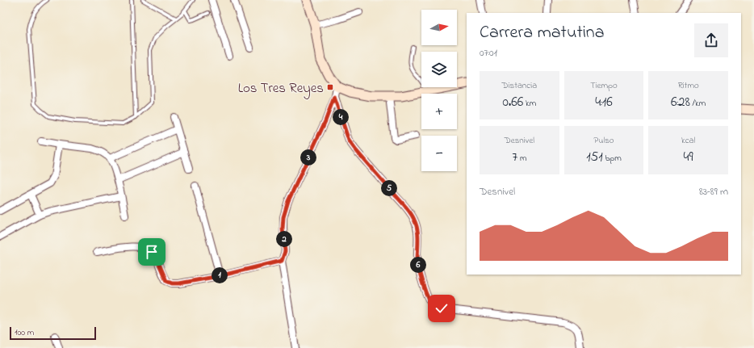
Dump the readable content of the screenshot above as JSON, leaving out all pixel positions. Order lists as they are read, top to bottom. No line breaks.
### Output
{"places":{"transit":["Los Tres Reyes"]},"scale_bar":"100 m","north":"right","page":{"map_buttons":["+","−"],"heading":["Carrera matutina","07:01"],"stats":[["Distancia","0.66 km"],["Tiempo","4:16"],["Ritmo","6:28 /km"],["Desnivel","7 m"],["Pulso","151 bpm"],["kcal","49"]],"pins":["4","3","5","2","6","1"],"chart":["Desnivel","83–89 m"],"scale":"100 m"}}
